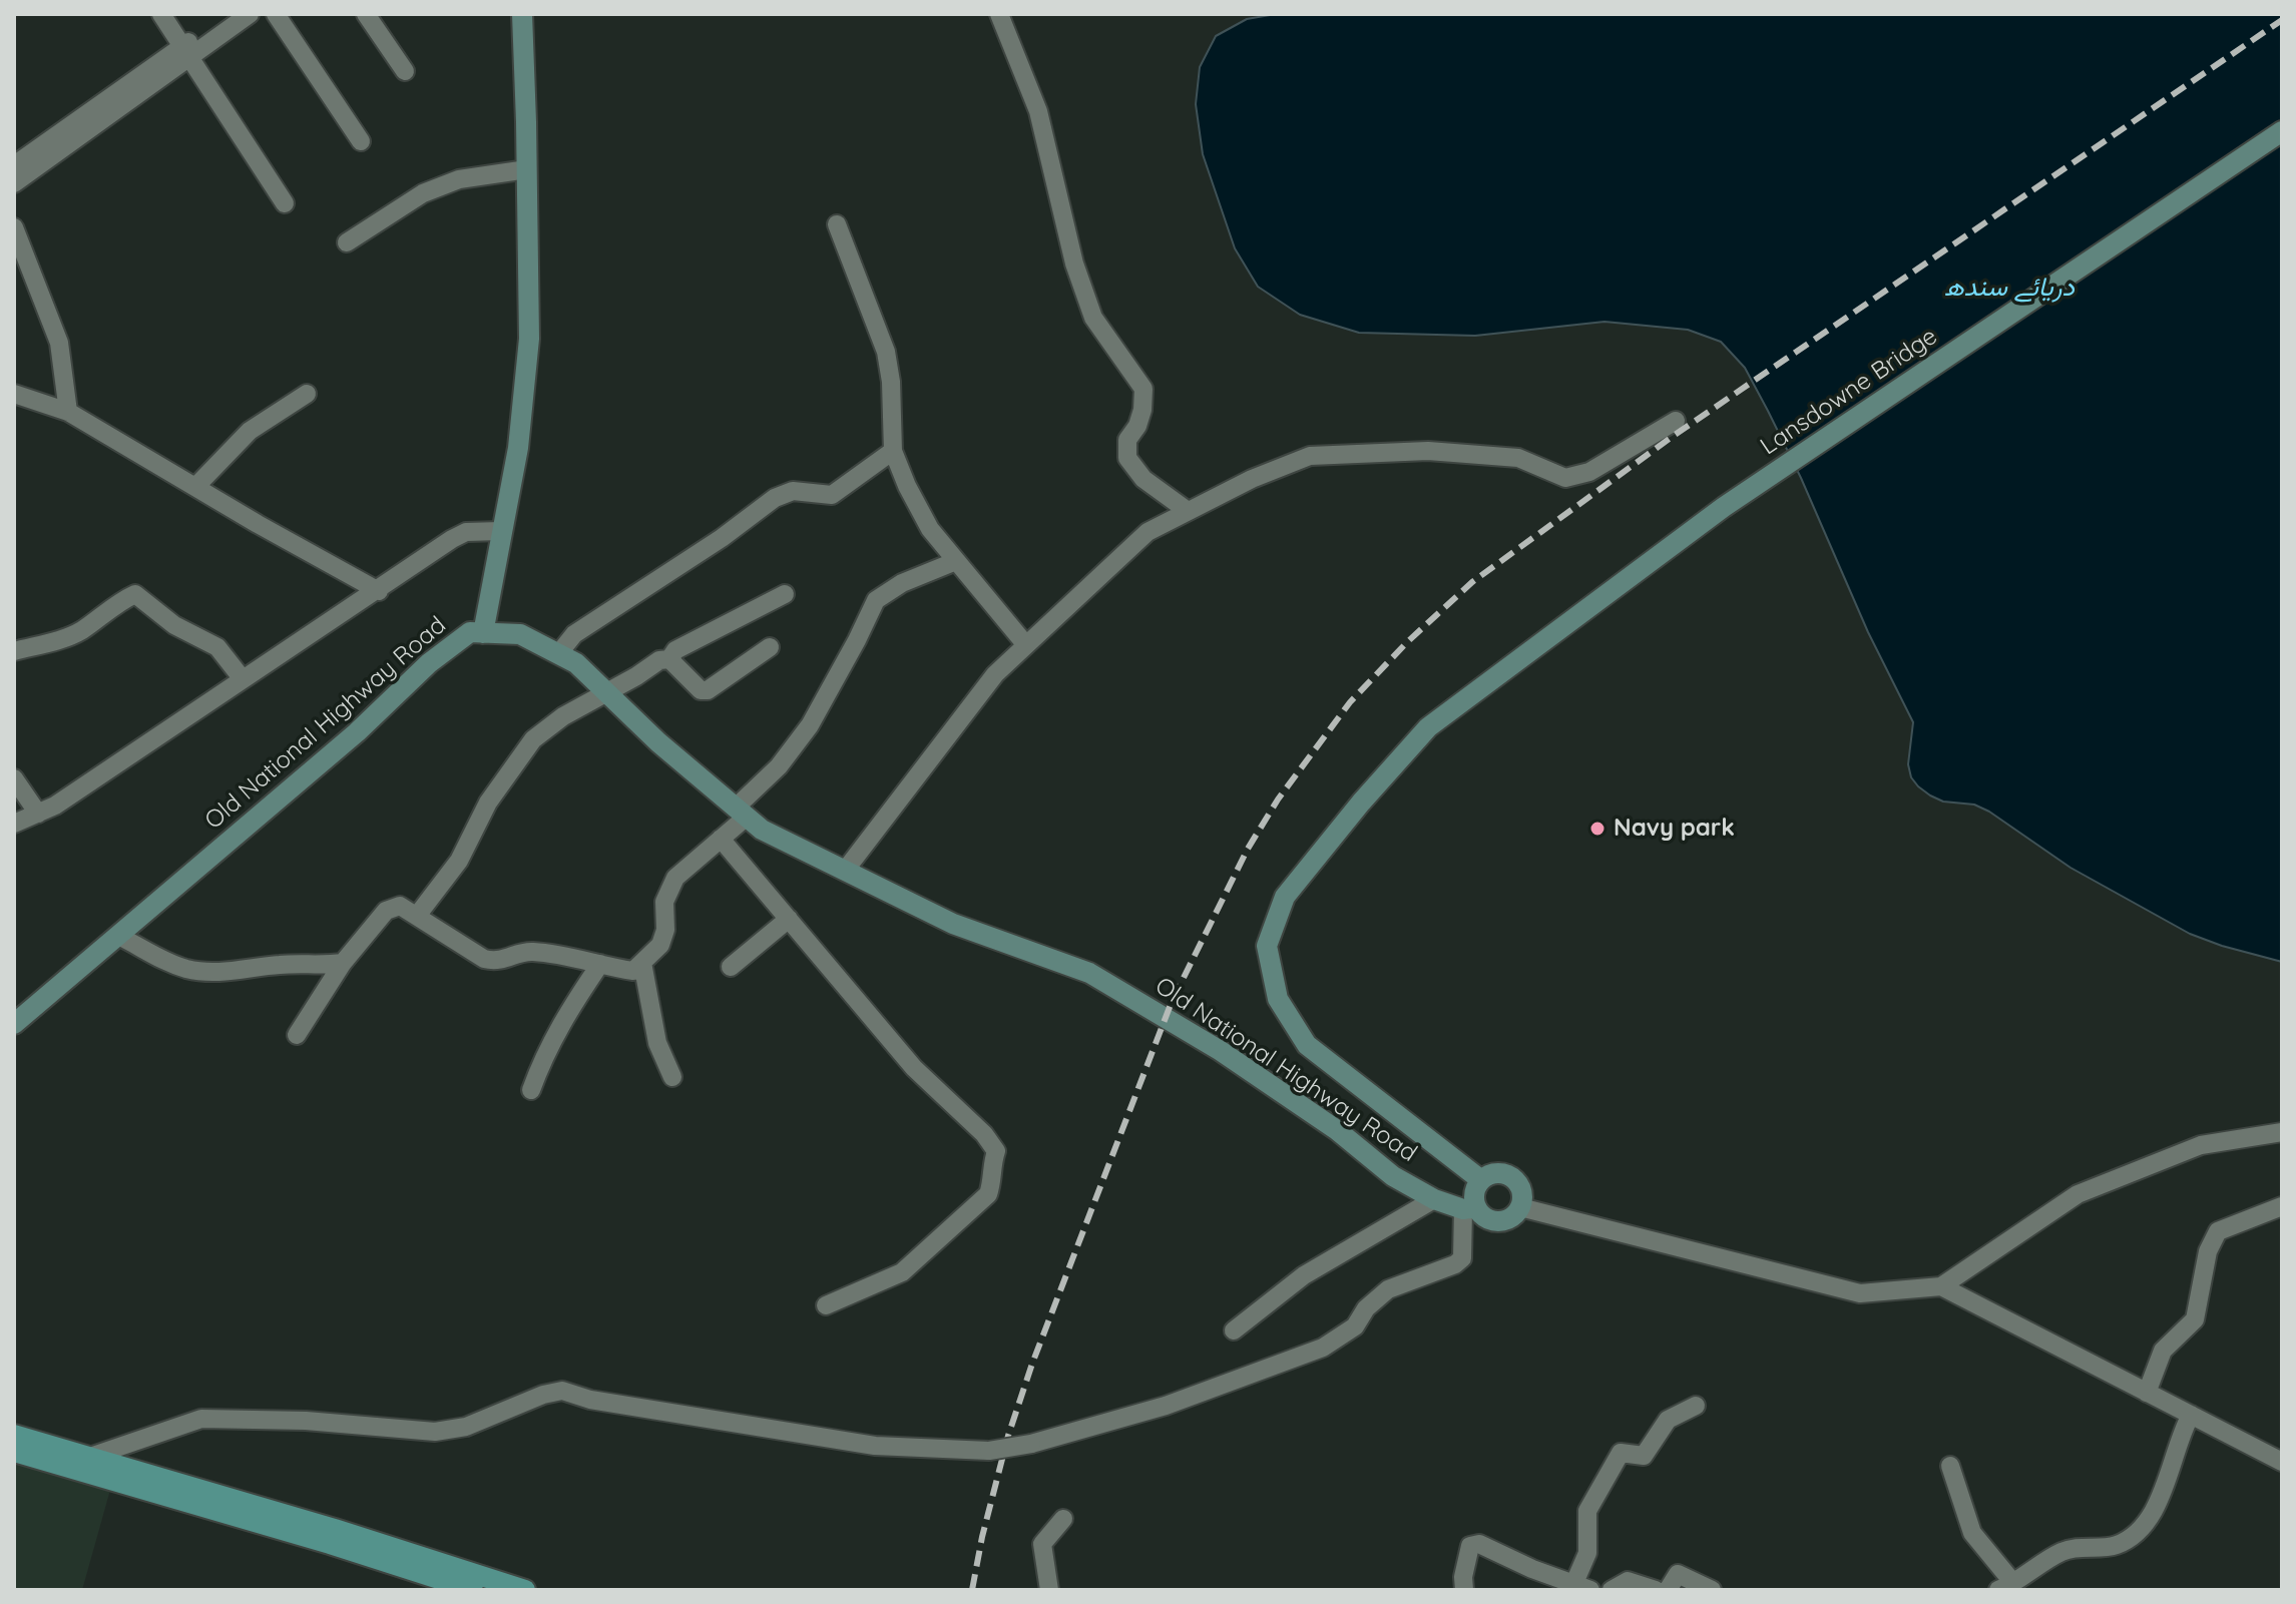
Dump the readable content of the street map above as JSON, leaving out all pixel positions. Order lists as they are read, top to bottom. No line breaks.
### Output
{"streets":{"main road":["Lansdowne Bridge","Old National Highway Road"]},"crossings":[["Lansdowne Bridge","Old National Highway Road"]],"water":["دریائے سندھ"],"places":["Navy park"]}
